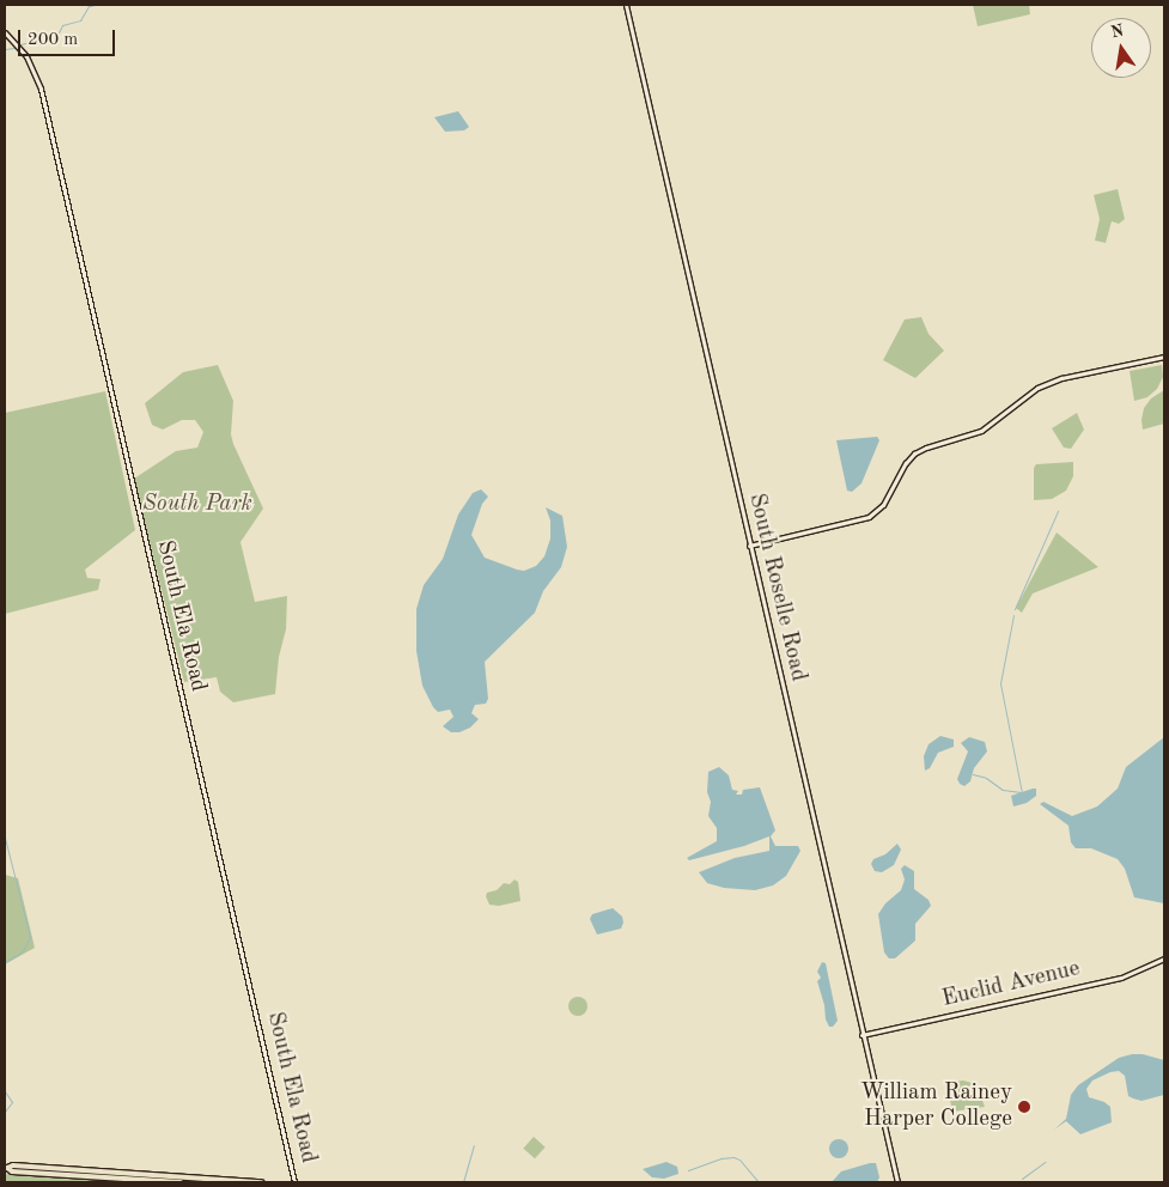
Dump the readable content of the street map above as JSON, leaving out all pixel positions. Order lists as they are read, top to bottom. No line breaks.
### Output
{"streets":{"main road":["South Roselle Road","South Ela Road","Euclid Avenue"]},"crossings":[["South Roselle Road","Euclid Avenue"]],"parks":["South Park"],"places":["William Rainey Harper College"],"scale_bar":"200 m","north":"top"}
